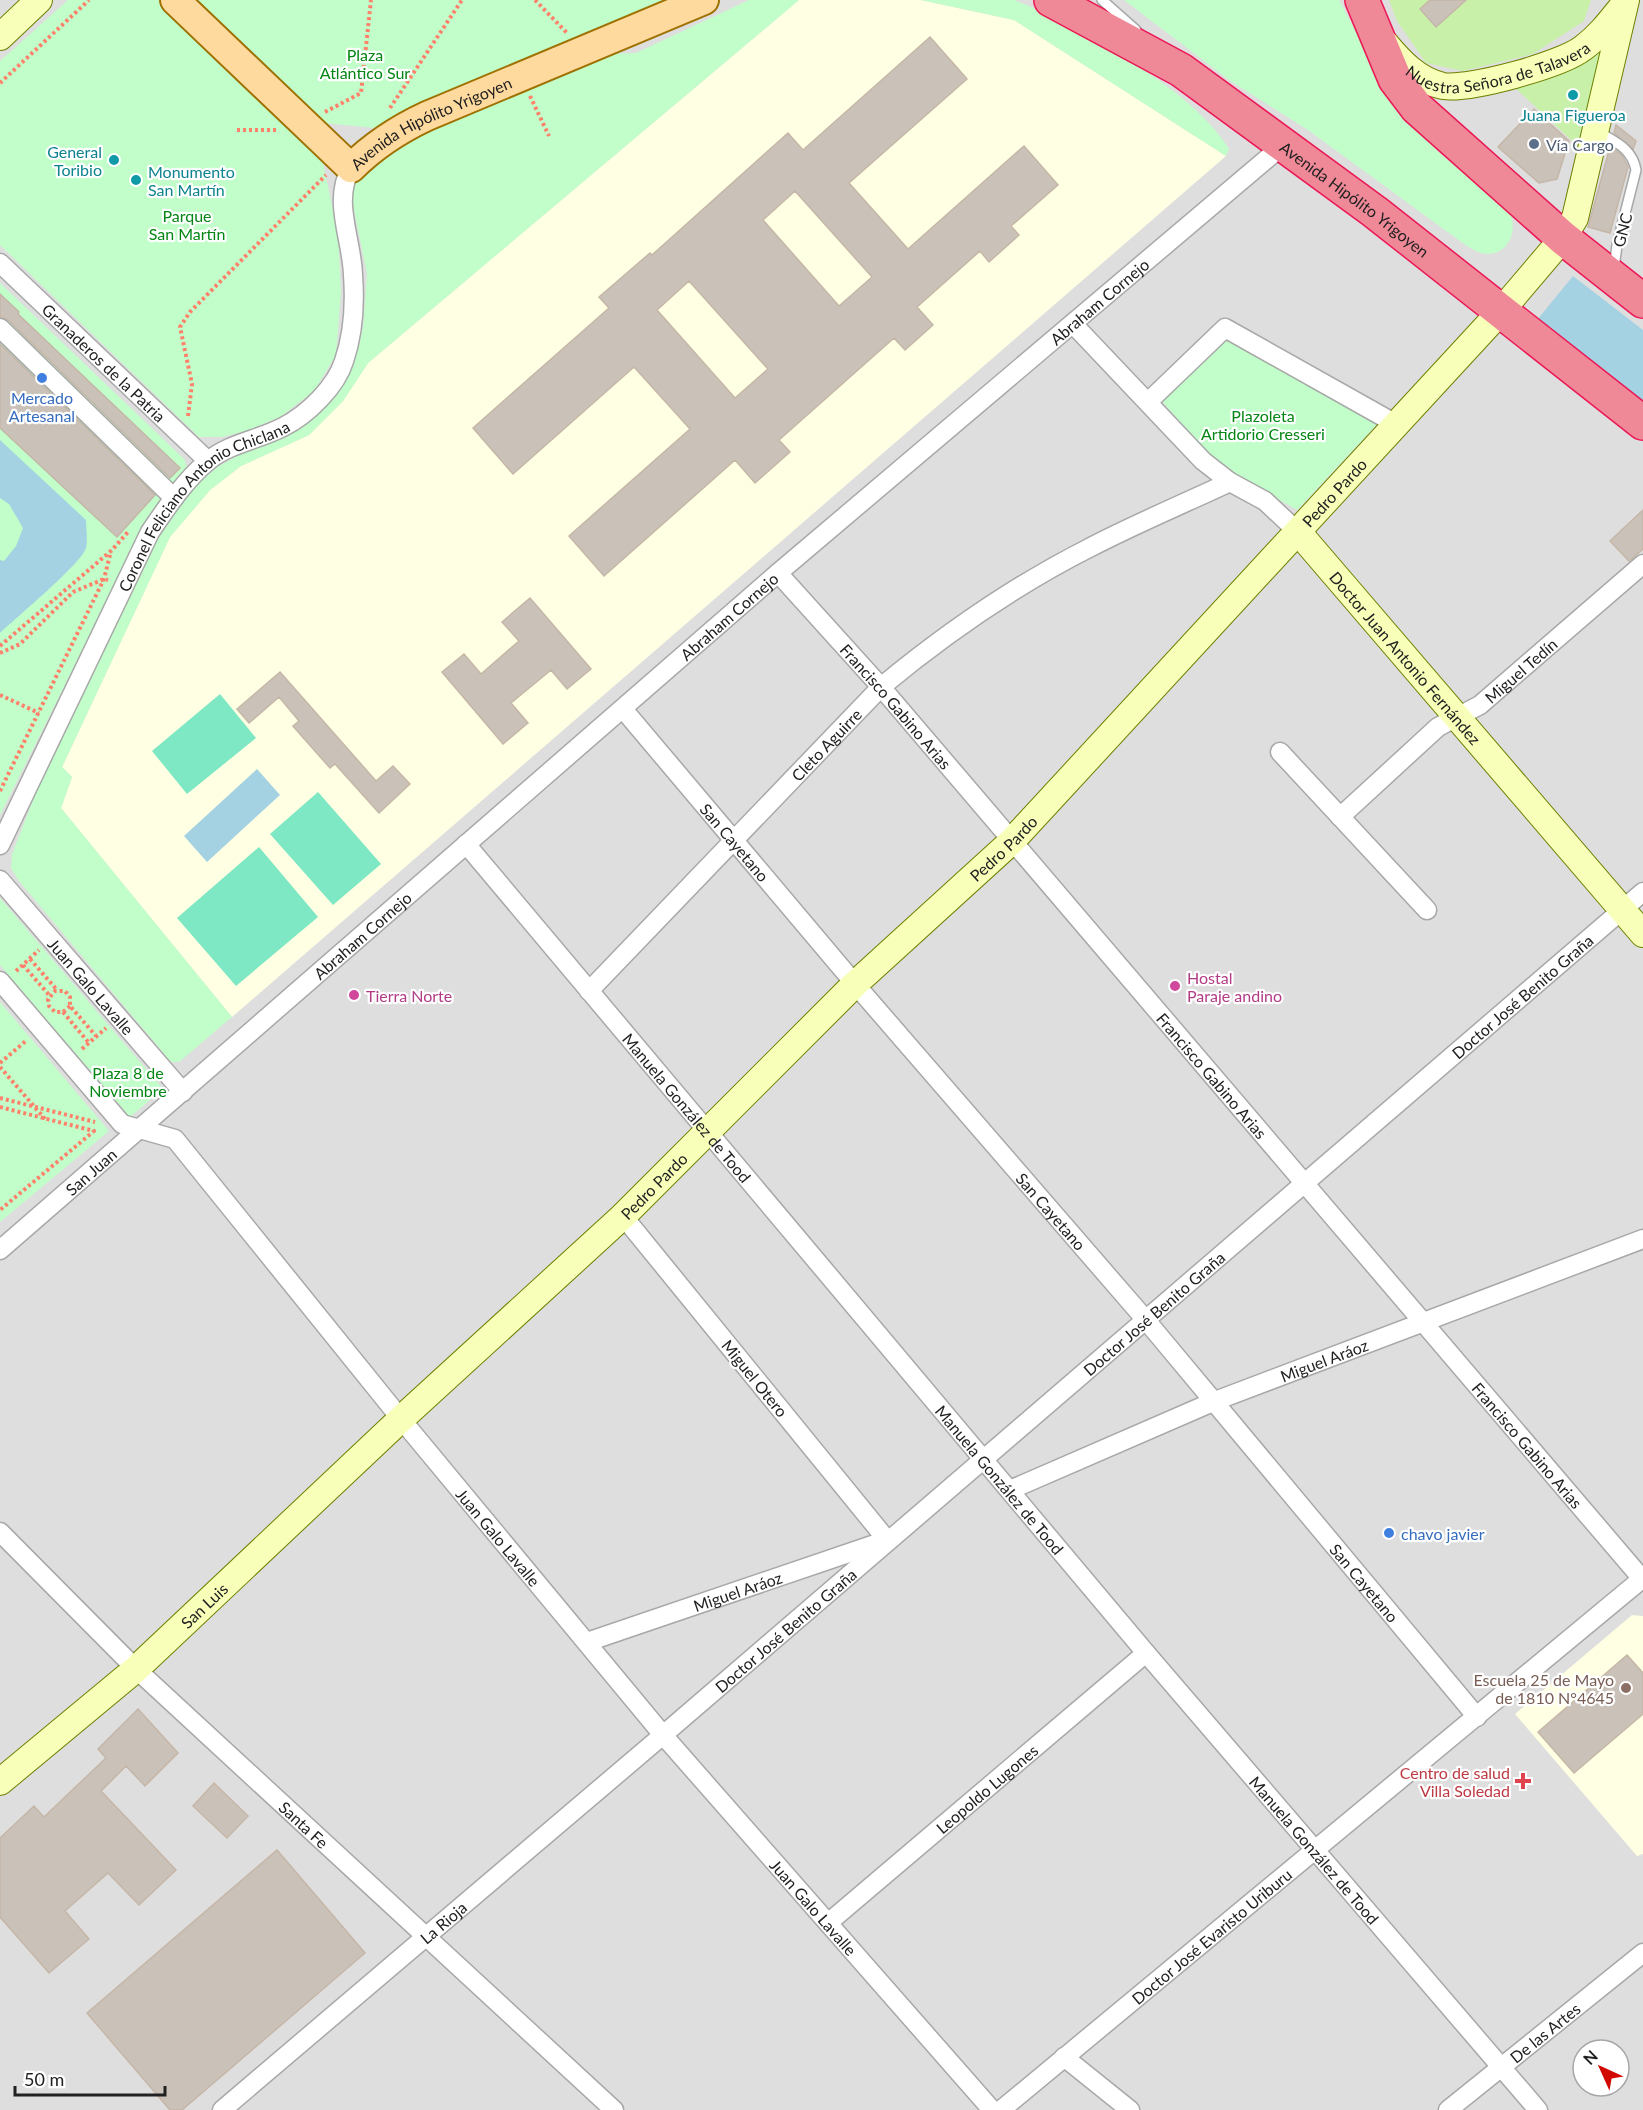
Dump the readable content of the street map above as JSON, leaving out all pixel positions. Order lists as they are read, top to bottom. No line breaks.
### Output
{"streets":{"highway":["Avenida Hipólito Yrigoyen"],"street":["Nuestra Señora de Talavera","Abraham Cornejo","Granaderos de la Patria","Pedro Pardo","Coronel Feliciano Antonio Chiclana","Doctor Juan Antonio Fernández","Miguel Tedín","Francisco Gabino Arias","Cleto Aguirre","San Cayetano","Juan Galo Lavalle","Doctor José Benito Graña","Manuela González de Tood","San Juan","Miguel Aráoz","Miguel Otero","San Luis","Leopoldo Lugones","Santa Fe","La Rioja","Doctor José Evaristo Uriburu","De las Artes"],"lane":["GNC"]},"crossings":[["Nuestra Señora de Talavera","GNC"],["Nuestra Señora de Talavera","Pedro Pardo"],["Avenida Hipólito Yrigoyen","Abraham Cornejo"],["Avenida Hipólito Yrigoyen","Pedro Pardo"],["Avenida Hipólito Yrigoyen","Coronel Feliciano Antonio Chiclana"],["Abraham Cornejo","Doctor Juan Antonio Fernández"],["Abraham Cornejo","Francisco Gabino Arias"],["Abraham Cornejo","San Cayetano"],["Abraham Cornejo","Juan Galo Lavalle"],["Abraham Cornejo","Manuela González de Tood"],["Abraham Cornejo","San Juan"],["Granaderos de la Patria","Coronel Feliciano Antonio Chiclana"],["Pedro Pardo","Doctor Juan Antonio Fernández"],["Pedro Pardo","Francisco Gabino Arias"],["Pedro Pardo","San Cayetano"],["Pedro Pardo","Juan Galo Lavalle"],["Pedro Pardo","Manuela González de Tood"],["Pedro Pardo","Miguel Otero"],["Pedro Pardo","San Luis"],["Doctor Juan Antonio Fernández","Miguel Tedín"],["Doctor Juan Antonio Fernández","Cleto Aguirre"],["Doctor Juan Antonio Fernández","Doctor José Benito Graña"],["Francisco Gabino Arias","Cleto Aguirre"],["Francisco Gabino Arias","Doctor José Benito Graña"],["Francisco Gabino Arias","Miguel Aráoz"],["Francisco Gabino Arias","Doctor José Evaristo Uriburu"],["Cleto Aguirre","San Cayetano"],["Cleto Aguirre","Manuela González de Tood"],["San Cayetano","Doctor José Benito Graña"],["San Cayetano","Miguel Aráoz"],["San Cayetano","Doctor José Evaristo Uriburu"],["Juan Galo Lavalle","Doctor José Benito Graña"],["Juan Galo Lavalle","San Juan"],["Juan Galo Lavalle","Miguel Aráoz"],["Juan Galo Lavalle","San Luis"],["Juan Galo Lavalle","Leopoldo Lugones"],["Juan Galo Lavalle","La Rioja"],["Doctor José Benito Graña","Manuela González de Tood"],["Doctor José Benito Graña","Miguel Aráoz"],["Doctor José Benito Graña","Miguel Otero"],["Doctor José Benito Graña","La Rioja"],["Manuela González de Tood","Miguel Aráoz"],["Manuela González de Tood","Leopoldo Lugones"],["Manuela González de Tood","Doctor José Evaristo Uriburu"],["Manuela González de Tood","De las Artes"],["Miguel Aráoz","Miguel Otero"],["San Luis","Santa Fe"],["Santa Fe","La Rioja"]],"parks":["Plaza Atlántico Sur","Parque San Martín","Plazoleta Artidorio Cresseri","Plaza 8 de Noviembre"],"places":{"other":["Juana Figueroa","Vía Cargo","General Toribio","Monumento San Martín","Mercado Artesanal","Hostal Paraje andino","Tierra Norte","chavo javier","Escuela 25 de Mayo de 1810 N°4645"],"health":["Centro de salud Villa Soledad"]},"scale_bar":"50 m","north":"top left"}
